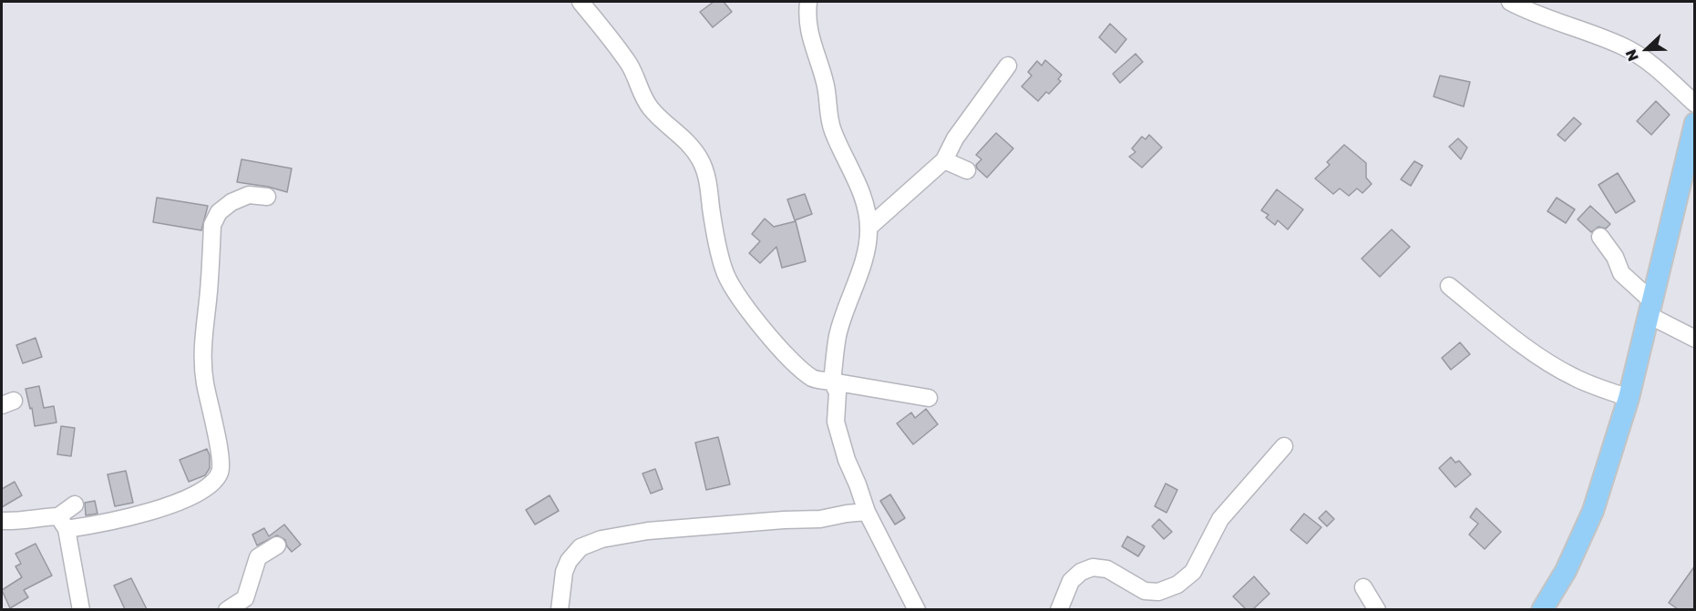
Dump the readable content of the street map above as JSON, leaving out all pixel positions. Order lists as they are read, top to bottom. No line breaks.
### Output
{"north":"left"}
